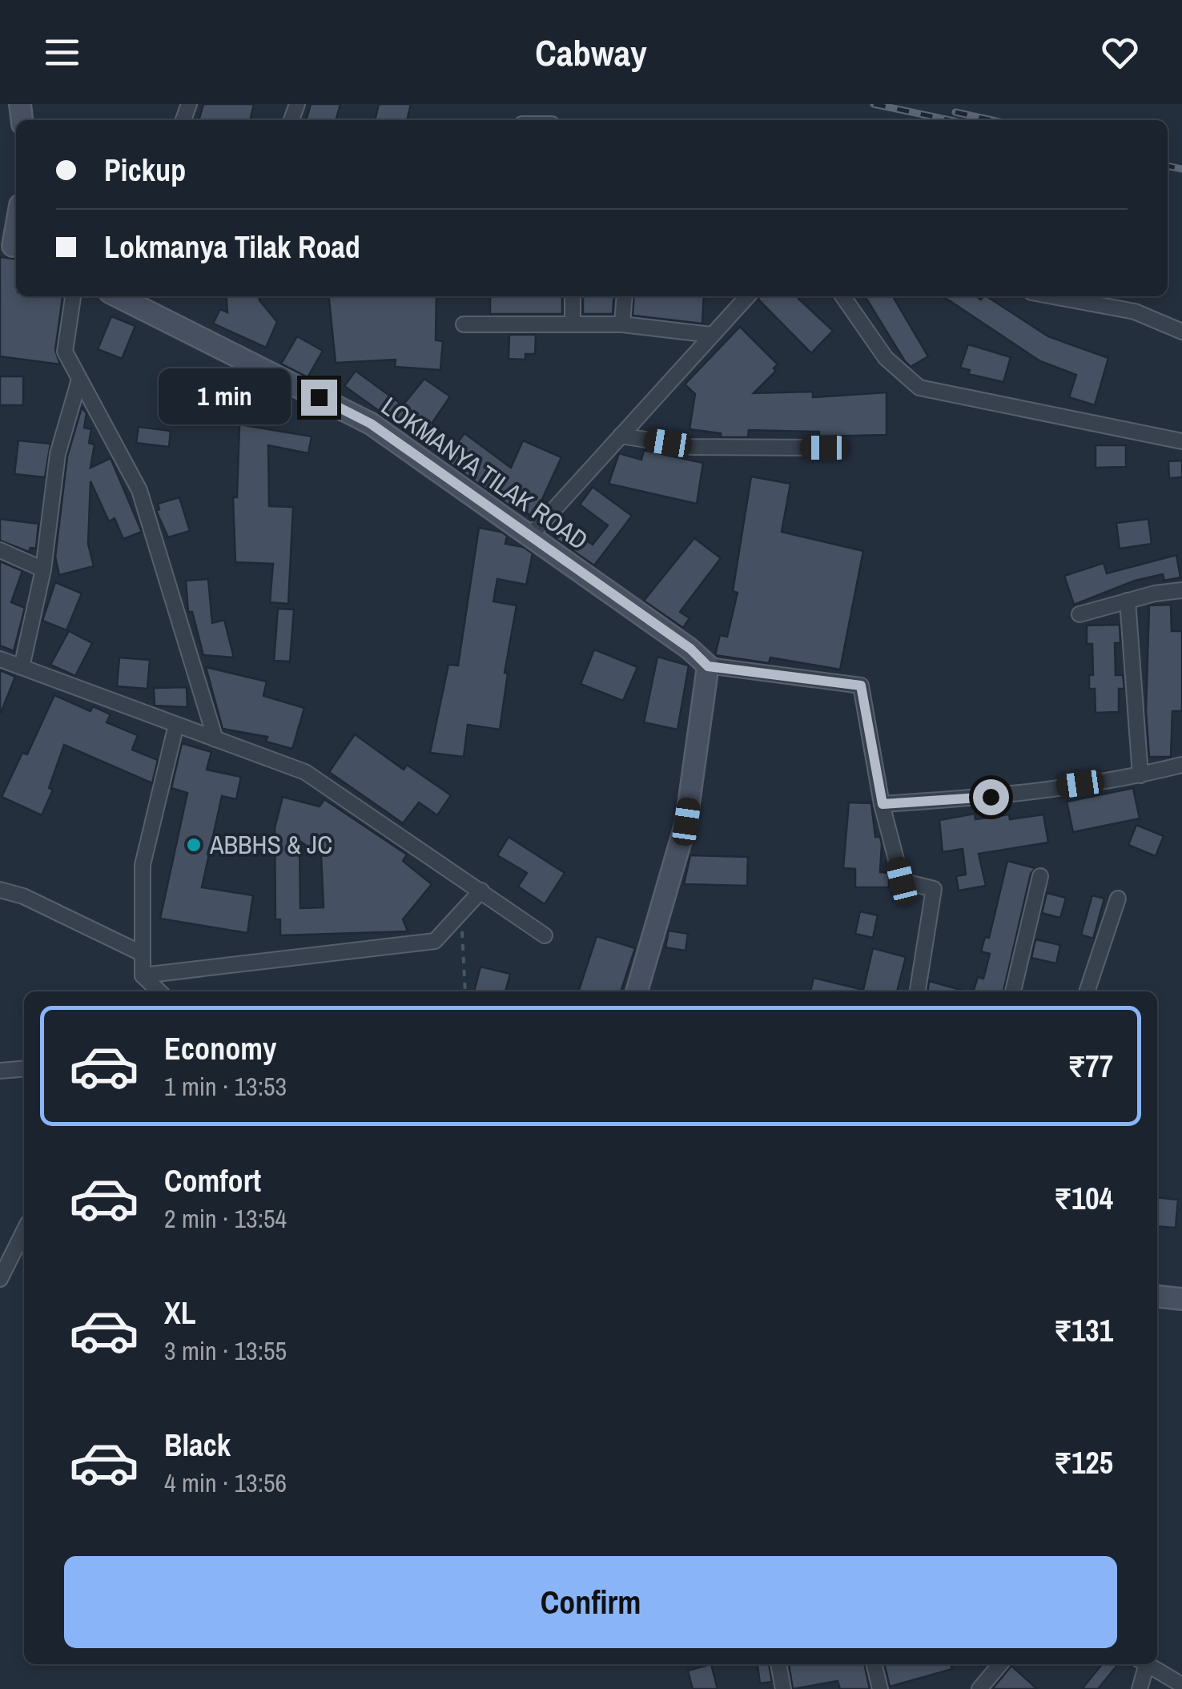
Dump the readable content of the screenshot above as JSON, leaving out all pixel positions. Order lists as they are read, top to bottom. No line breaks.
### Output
{"streets":{"main road":["LOKMANYA TILAK ROAD"]},"places":["ABBHS & JC"],"page":{"header":"Cabway","banner":["Pickup","Lokmanya Tilak Road"],"bubble":"1 min","list":[{"name":"Economy","note":"1 min · 13:53","value":"₹77"},{"name":"Comfort","note":"2 min · 13:54","value":"₹104"},{"name":"XL","note":"3 min · 13:55","value":"₹131"},{"name":"Black","note":"4 min · 13:56","value":"₹125"}],"buttons":"Confirm"}}
